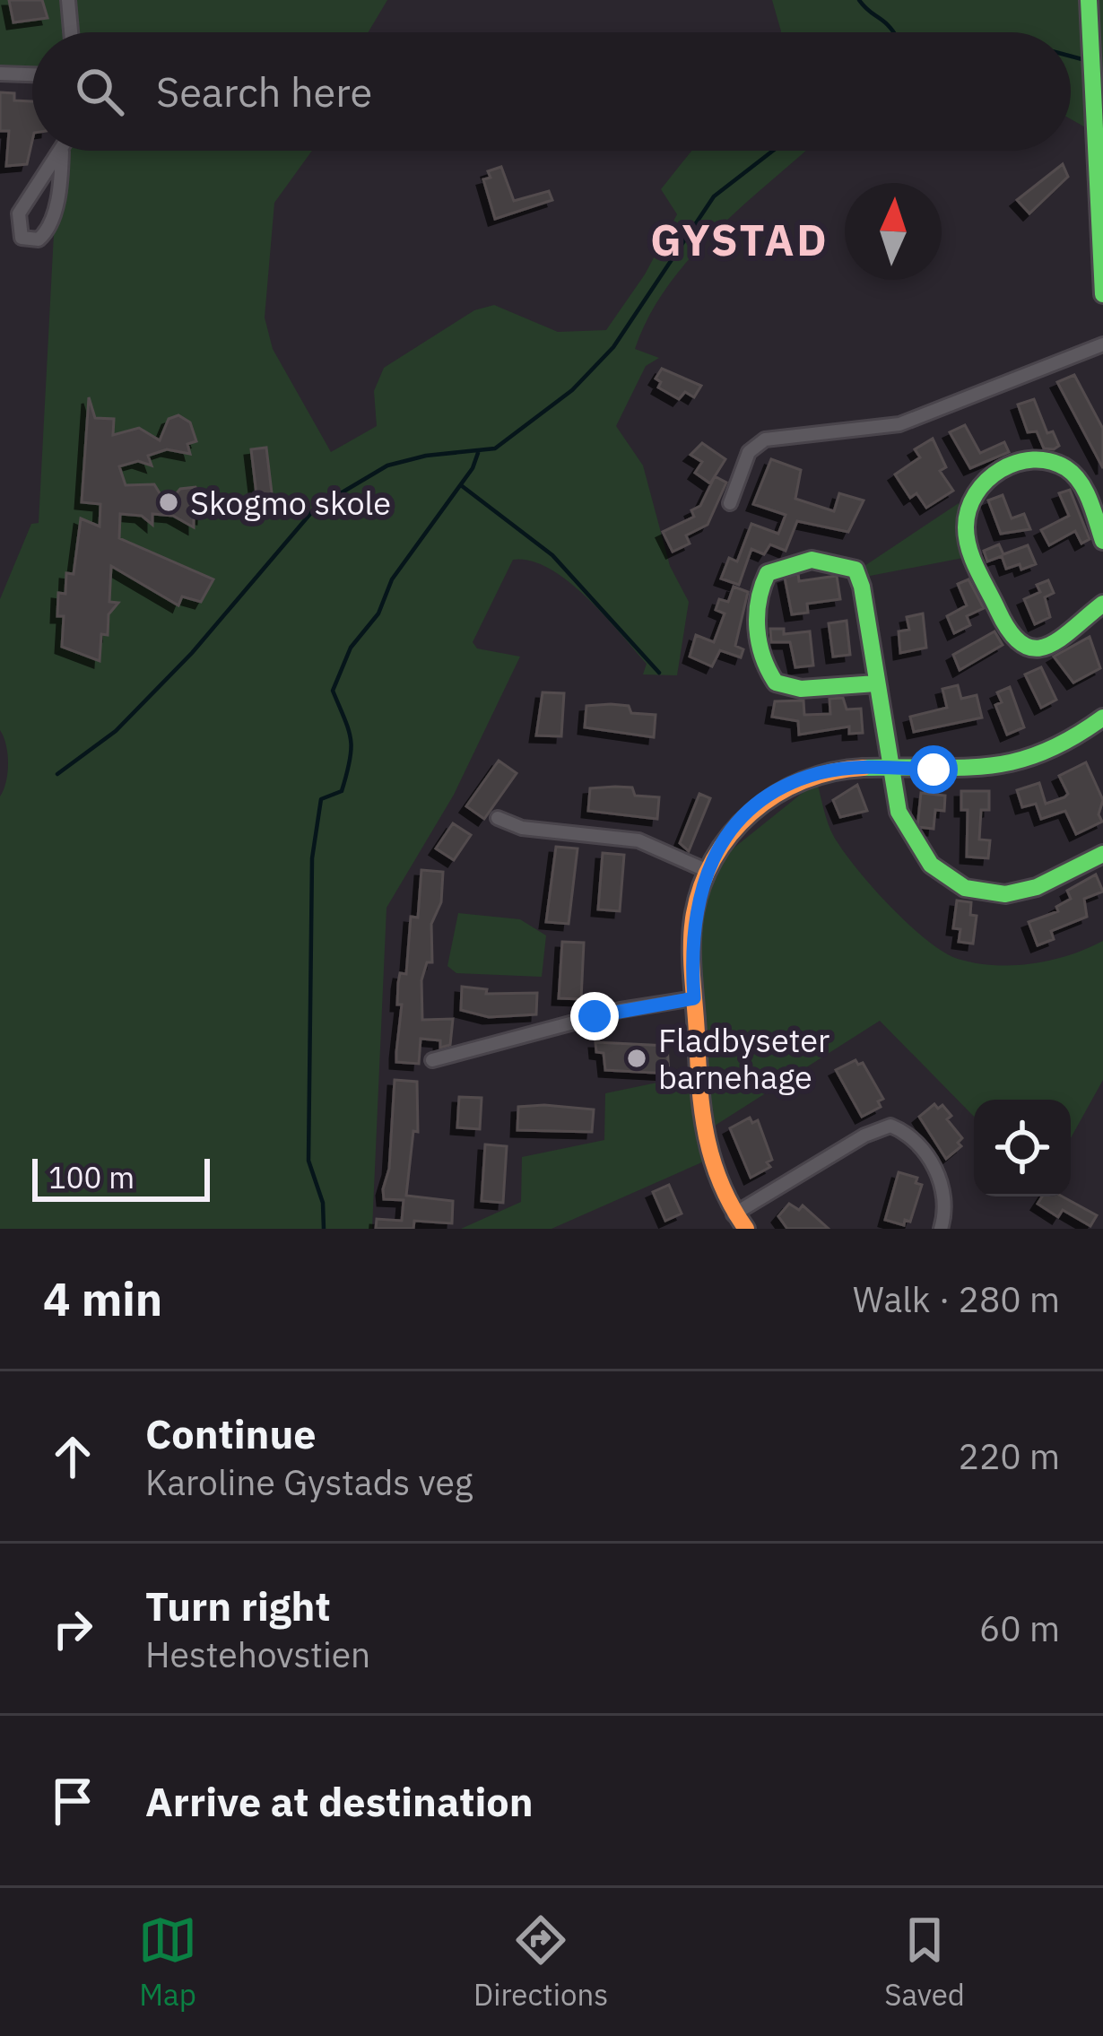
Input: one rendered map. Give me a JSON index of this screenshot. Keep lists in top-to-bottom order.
{
  "districts": ["GYSTAD"],
  "places": ["Skogmo skole", "Fladbyseter barnehage"],
  "scale_bar": "100 m",
  "north": "top",
  "page": {
    "search": "Search here",
    "scale": "100 m",
    "heading": ["4 min", "Walk · 280 m"],
    "list": [
      ["Continue", "Karoline Gystads veg", "220 m"],
      ["Turn right", "Hestehovstien", "60 m"],
      "Arrive at destination"
    ],
    "nav": ["Map", "Directions", "Saved"]
  }
}
